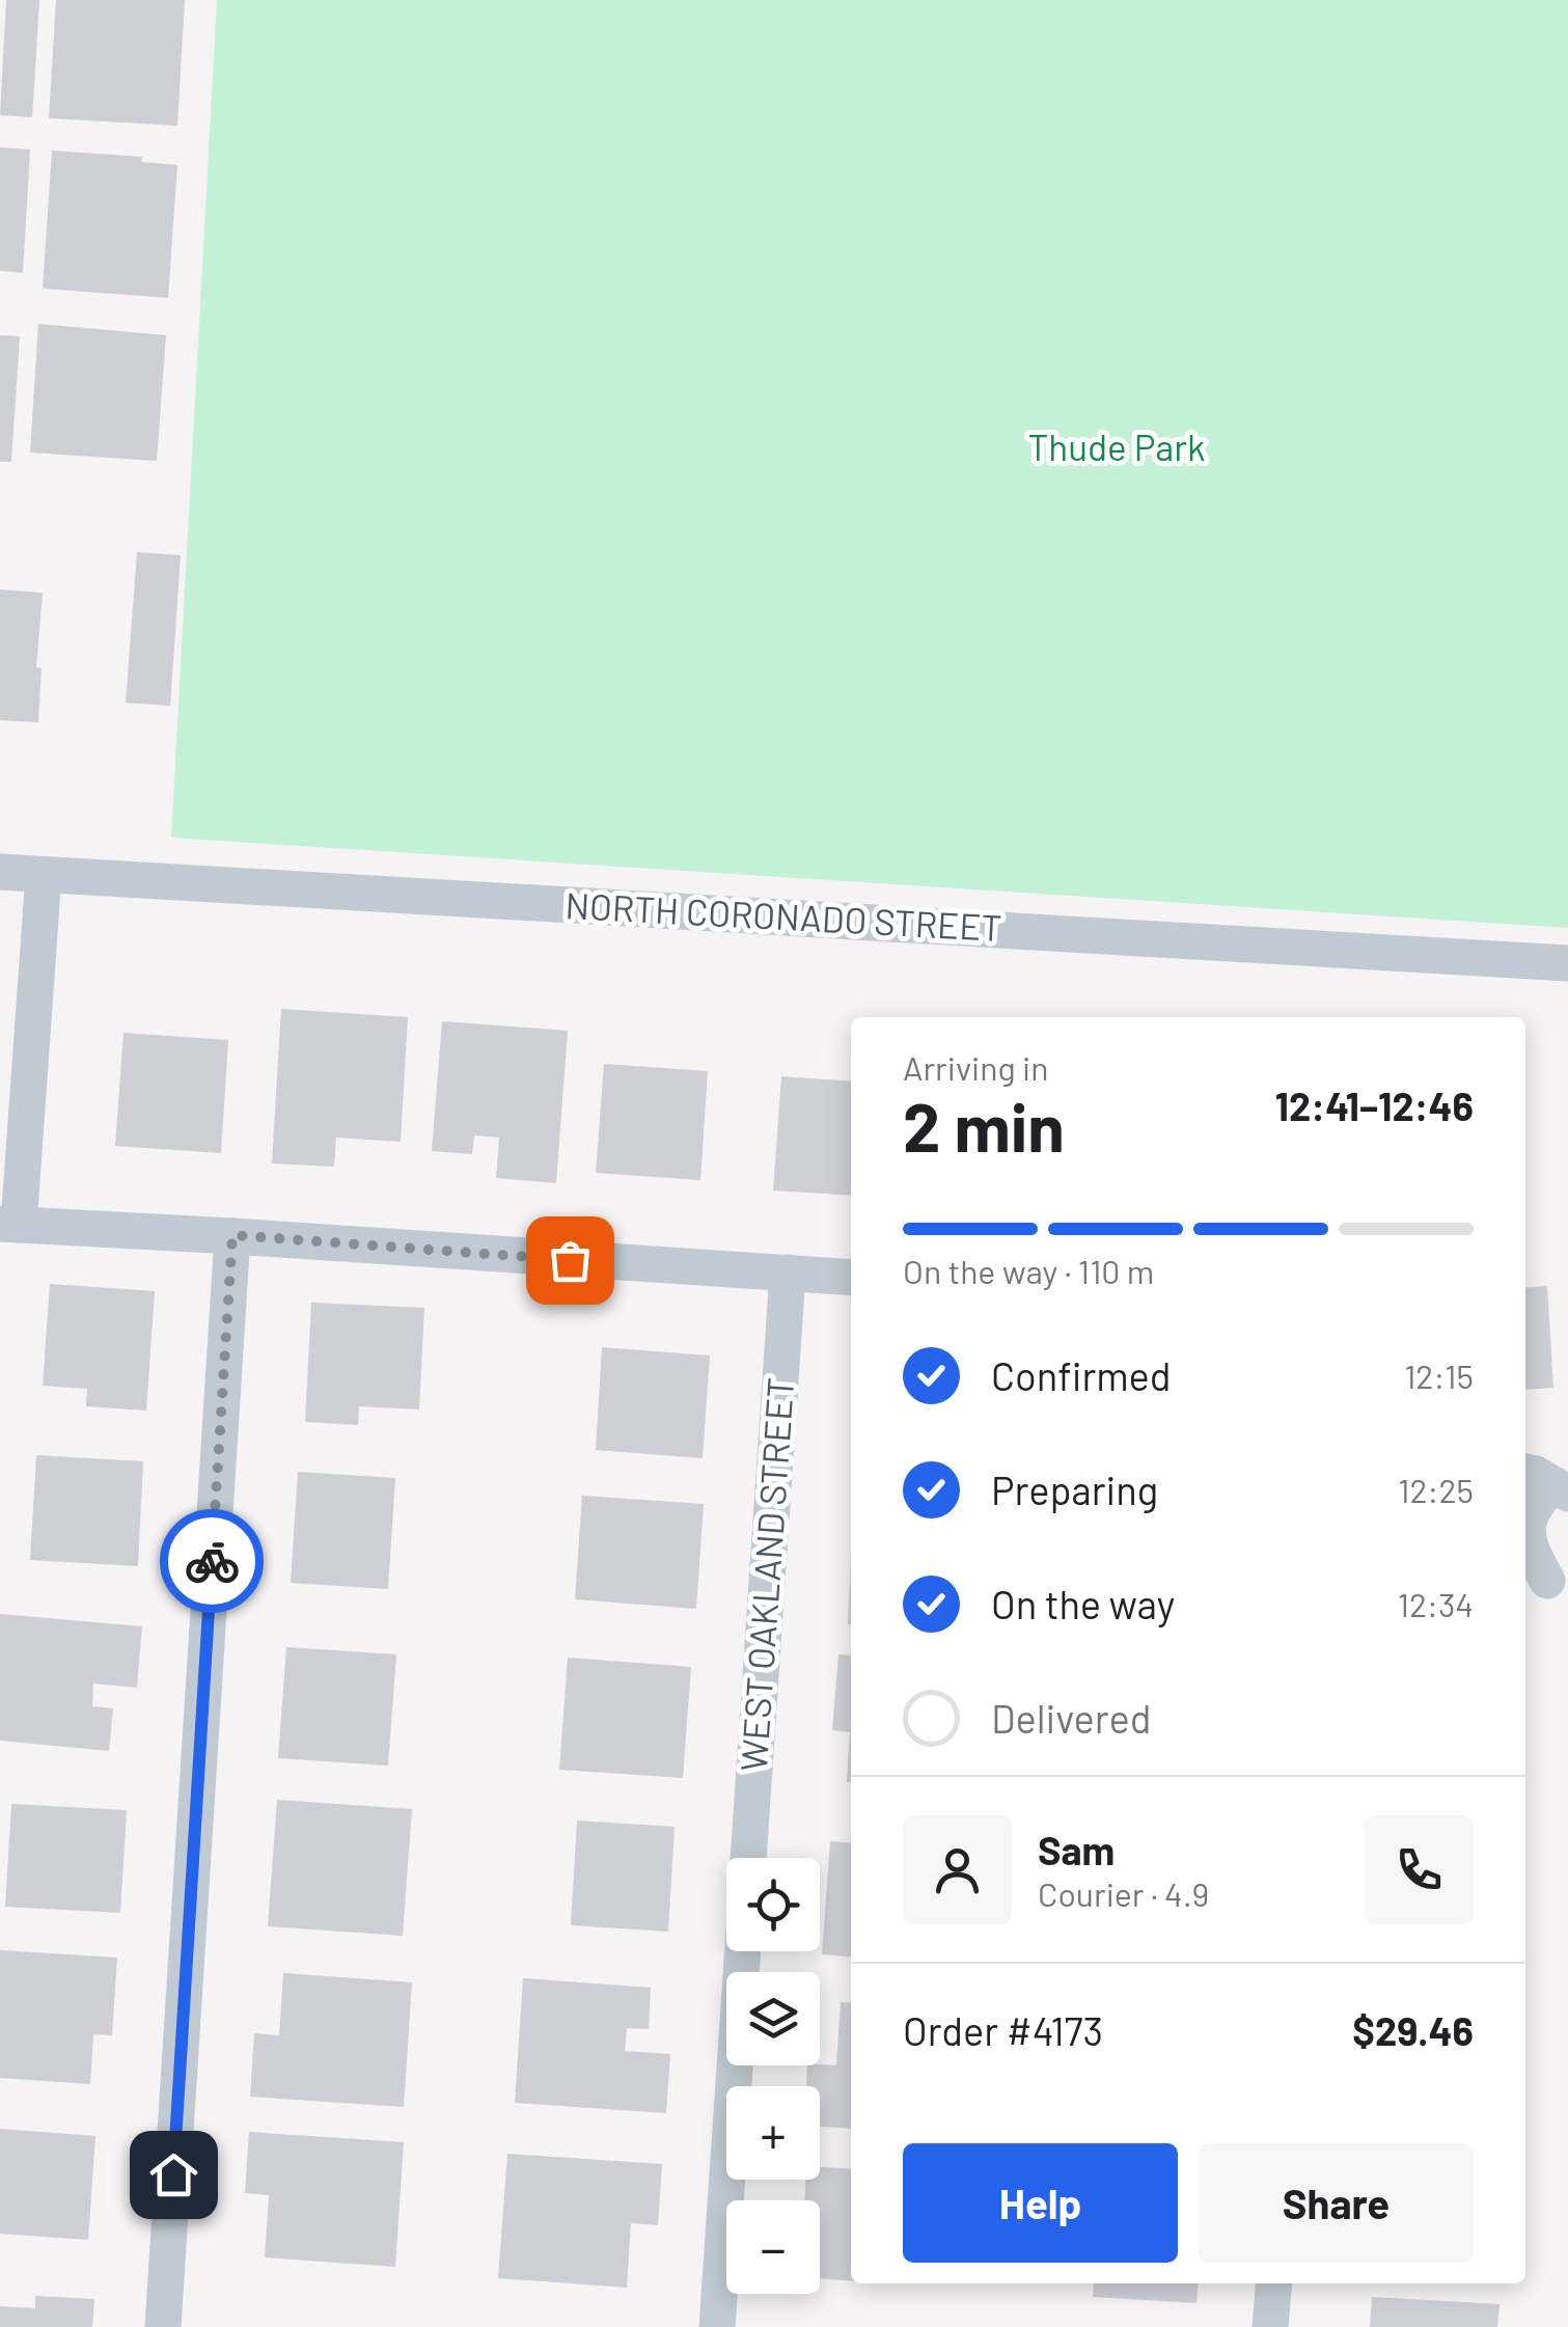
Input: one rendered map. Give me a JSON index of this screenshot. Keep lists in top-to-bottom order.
{
  "streets": {
    "street": ["NORTH CORONADO STREET", "WEST OAKLAND STREET"]
  },
  "parks": ["Thude Park"],
  "page": {
    "heading": ["2 min", "Arriving in", "12:41–12:46"],
    "panel": [
      "Sam",
      "Courier · 4.9",
      "Order #4173",
      "$29.46"
    ],
    "bar": "On the way · 110 m",
    "list": [
      ["Confirmed", "12:15"],
      ["Preparing", "12:25"],
      ["On the way", "12:34"],
      "Delivered"
    ],
    "map_buttons": ["+", "−"],
    "buttons": ["Help", "Share"]
  }
}
